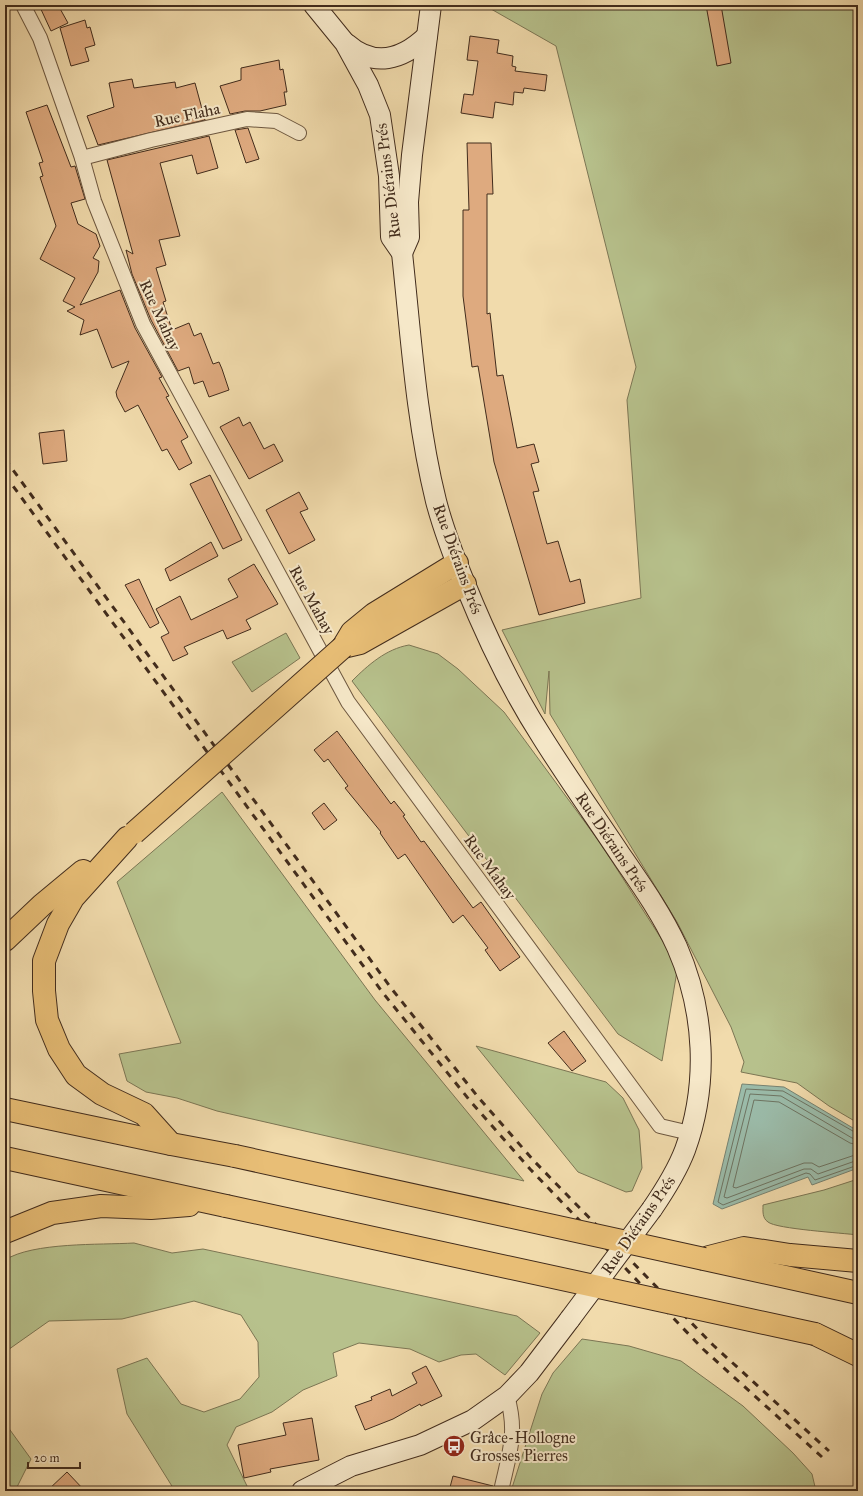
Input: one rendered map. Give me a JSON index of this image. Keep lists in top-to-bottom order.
{
  "streets": {
    "main road": ["Rue Diérains Prés"],
    "street": ["Rue Flaha", "Rue Mahay"]
  },
  "crossings": [
    ["Rue Flaha", "Rue Mahay"],
    ["Rue Diérains Prés", "Rue Mahay"]
  ],
  "places": {
    "bus stop": ["Grâce-Hollogne Grosses Pierres"]
  },
  "scale_bar": "20 m"
}
